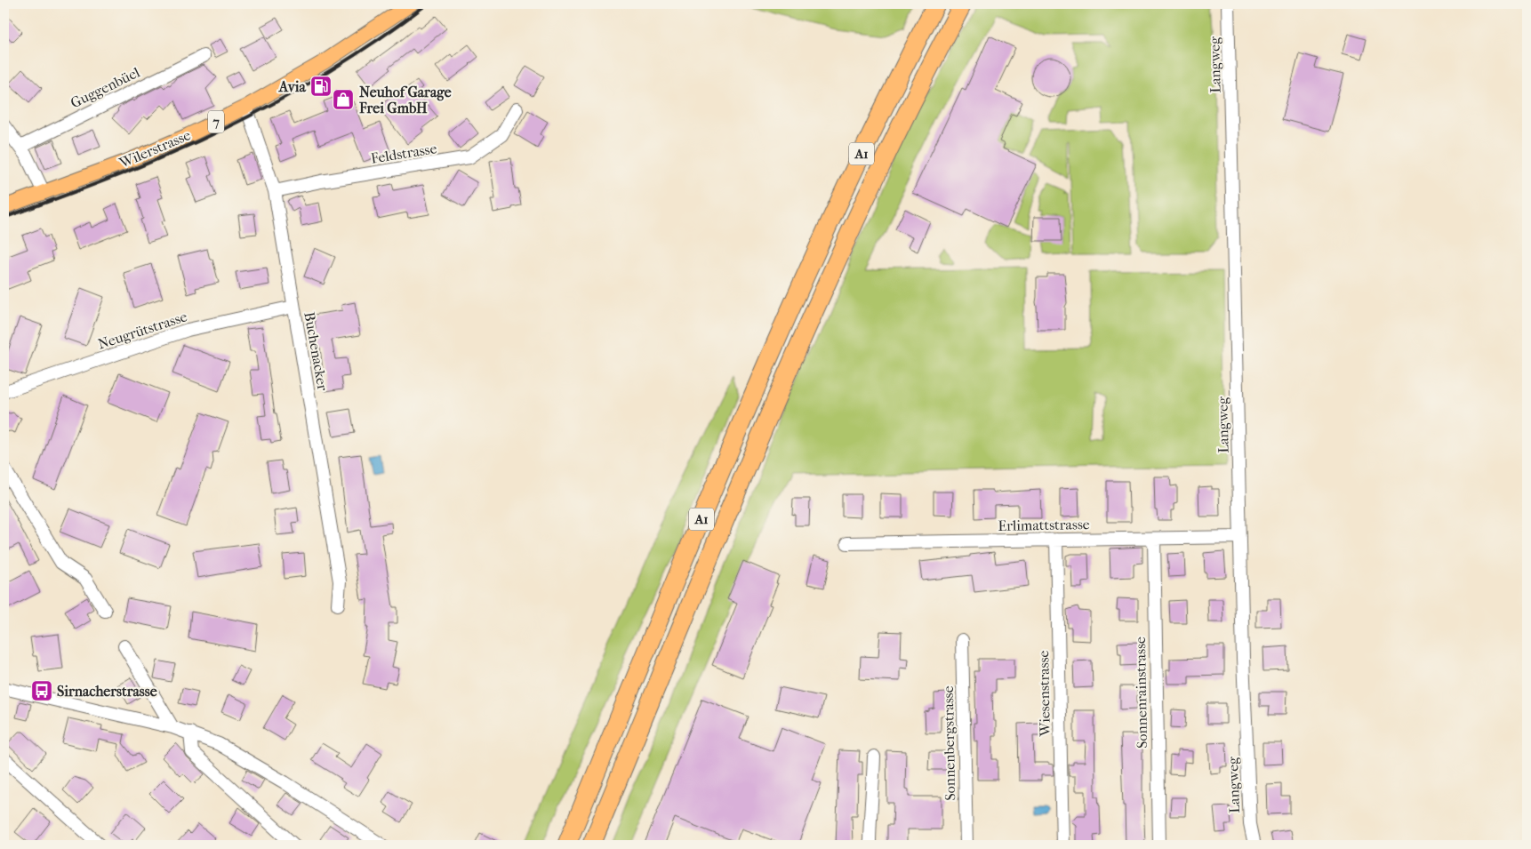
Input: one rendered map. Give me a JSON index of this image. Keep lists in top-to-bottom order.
{
  "streets": {
    "highway": ["A1"],
    "main road": ["7", "Wilerstrasse"],
    "street": [
      "Langweg",
      "Guggenbüel",
      "Feldstrasse",
      "Neugrütstrasse",
      "Buchenacker",
      "Erlimattstrasse",
      "Sonnenrainstrasse",
      "Wiesenstrasse",
      "Sonnenbergstrasse"
    ]
  },
  "crossings": [
    ["Langweg", "Erlimattstrasse"],
    ["Wilerstrasse", "Buchenacker"],
    ["Feldstrasse", "Buchenacker"],
    ["Neugrütstrasse", "Buchenacker"],
    ["Erlimattstrasse", "Sonnenrainstrasse"],
    ["Erlimattstrasse", "Wiesenstrasse"]
  ],
  "places": {
    "fuel station": ["Avia"],
    "shop": ["Neuhof Garage Frei GmbH"],
    "bus stop": ["Sirnacherstrasse"]
  }
}
